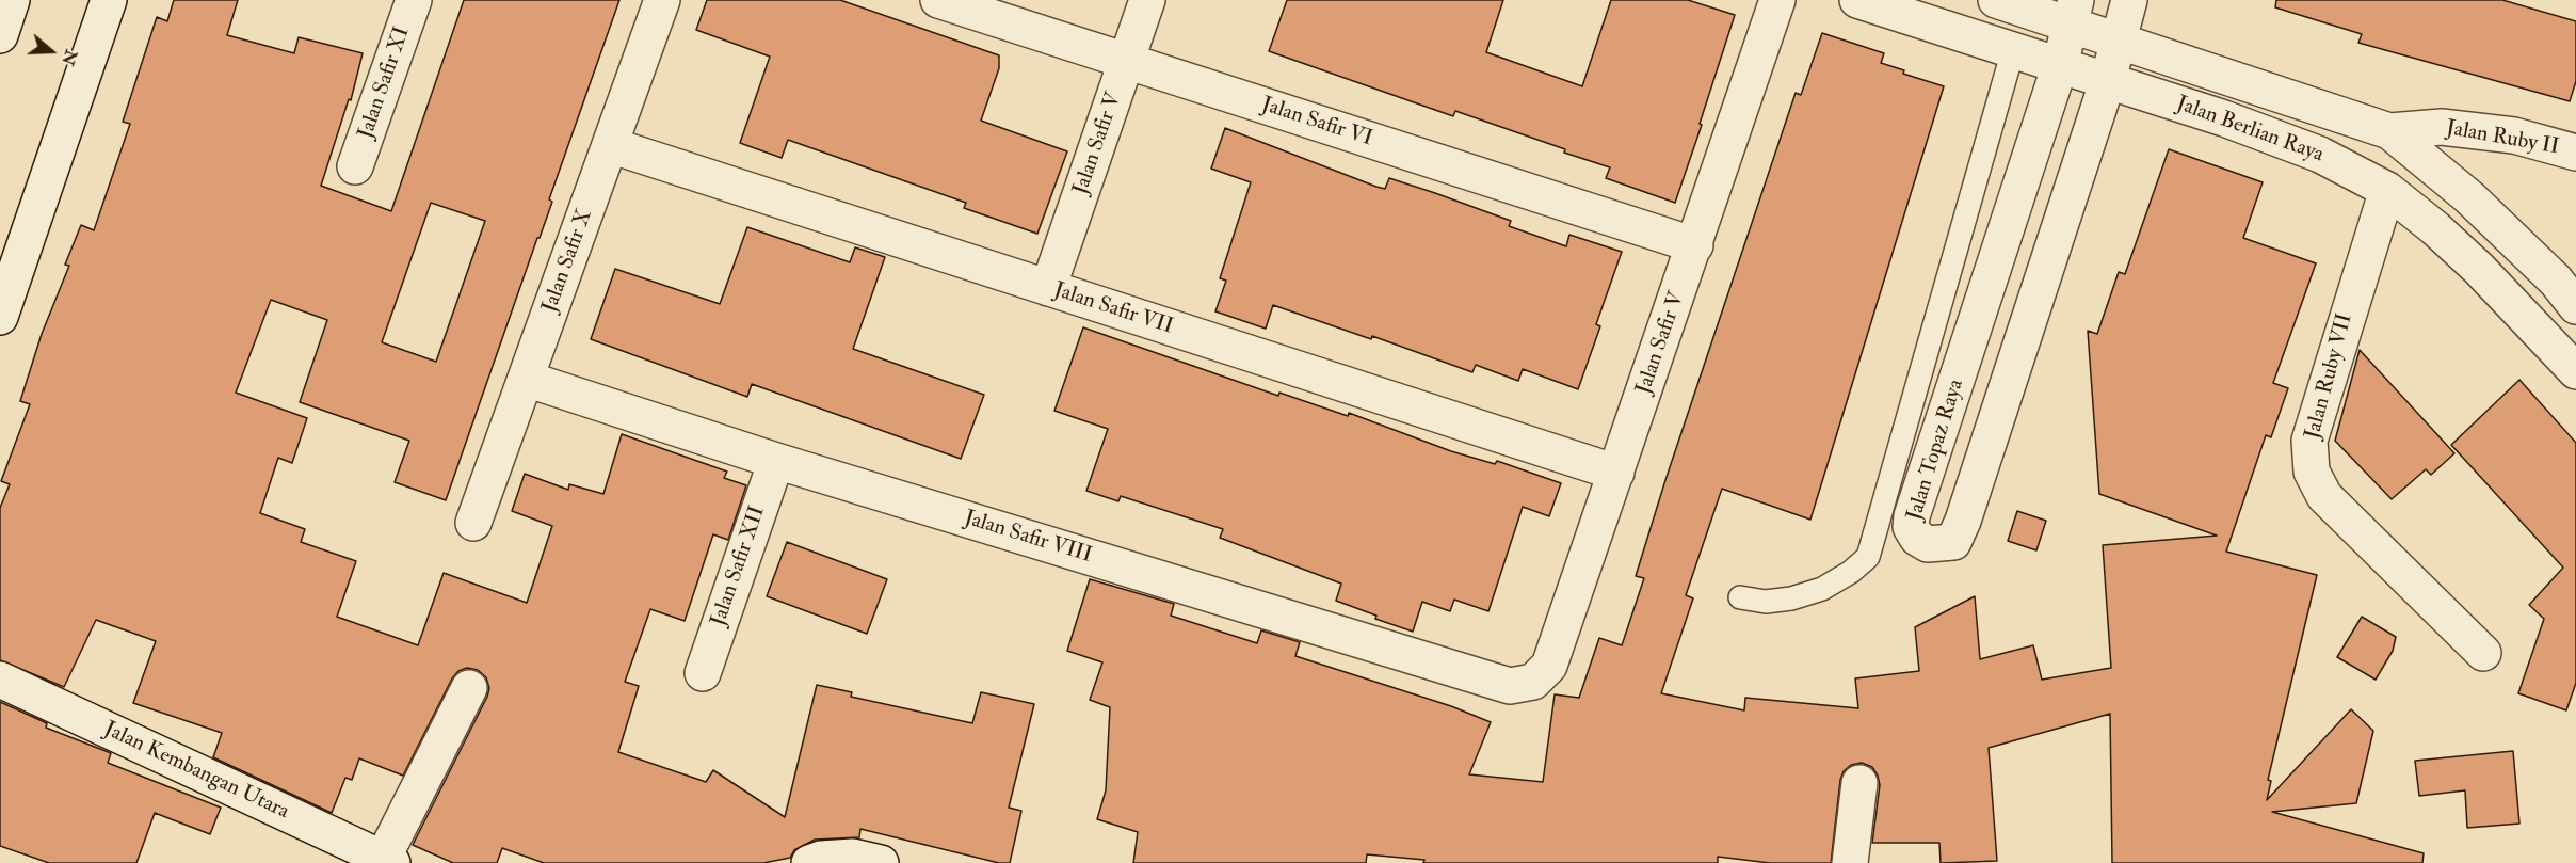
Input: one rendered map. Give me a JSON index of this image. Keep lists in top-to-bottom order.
{
  "streets": {
    "street": [
      "Jalan Safir XI",
      "Jalan Safir VI",
      "Jalan Berlian Raya",
      "Jalan Ruby II",
      "Jalan Safir V",
      "Jalan Safir X",
      "Jalan Safir VII",
      "Jalan Ruby VII",
      "Jalan Topaz Raya",
      "Jalan Safir VIII",
      "Jalan Safir XII",
      "Jalan Kembangan Utara"
    ]
  },
  "crossings": [
    ["Jalan Safir VI", "Jalan Safir V"],
    ["Jalan Berlian Raya", "Jalan Ruby II"],
    ["Jalan Berlian Raya", "Jalan Ruby VII"],
    ["Jalan Berlian Raya", "Jalan Topaz Raya"],
    ["Jalan Safir V", "Jalan Safir VII"],
    ["Jalan Safir V", "Jalan Safir VIII"],
    ["Jalan Safir X", "Jalan Safir VII"],
    ["Jalan Safir X", "Jalan Safir VIII"],
    ["Jalan Safir VIII", "Jalan Safir XII"]
  ],
  "north": "right"
}
